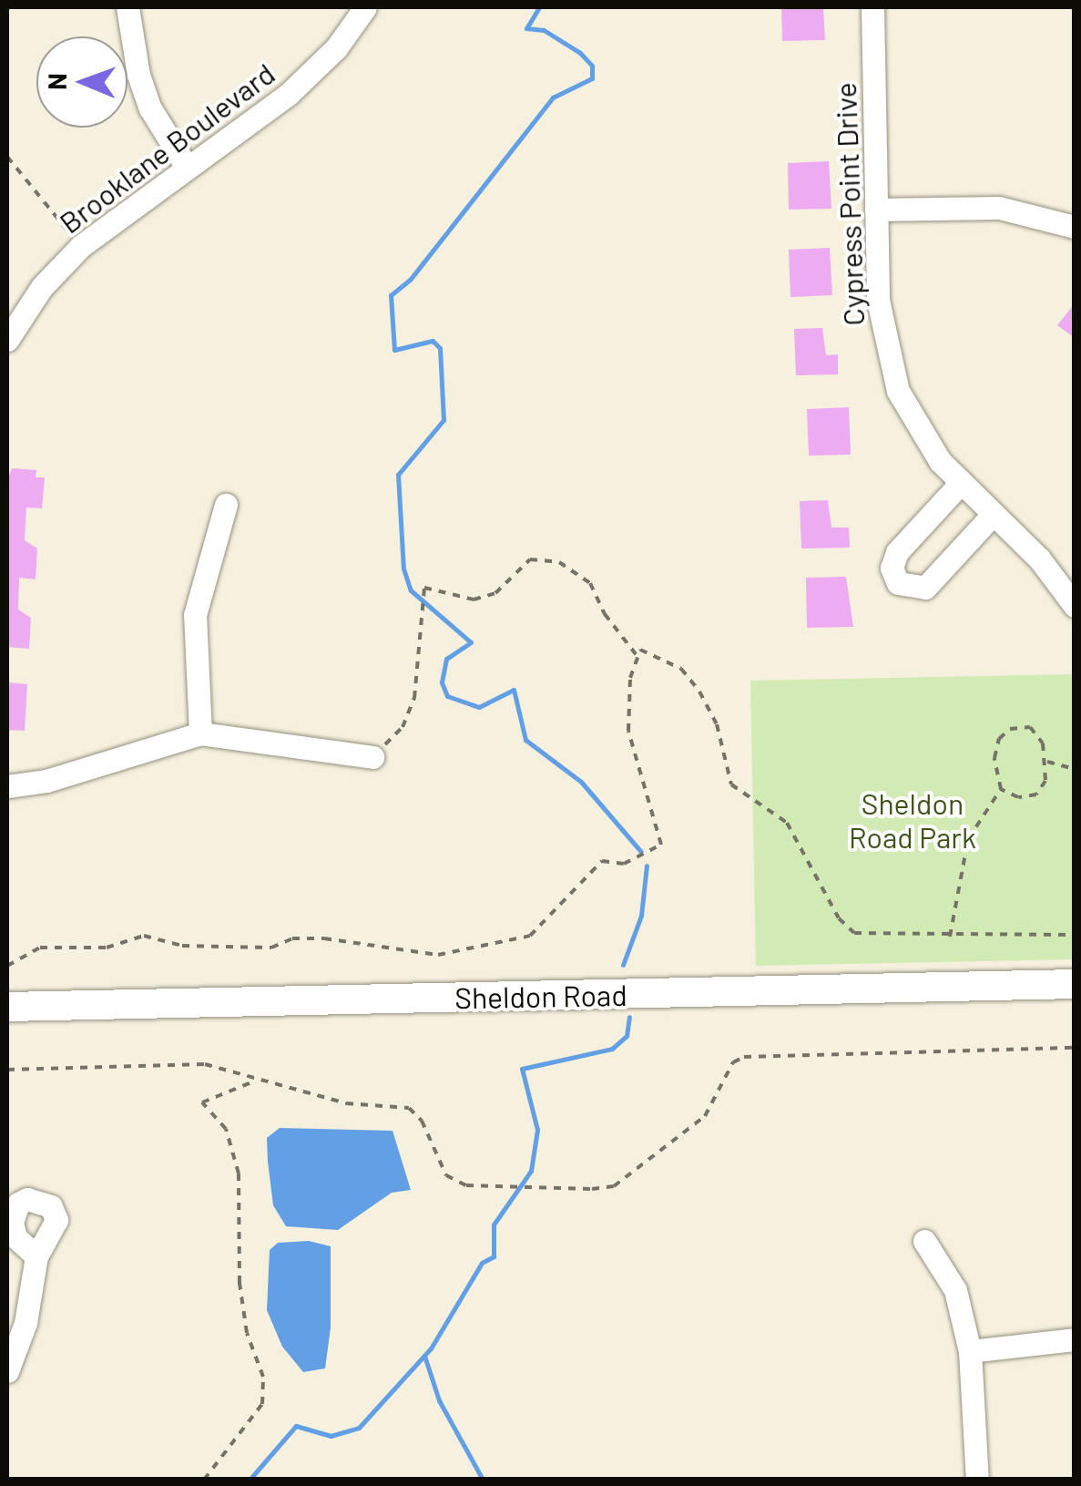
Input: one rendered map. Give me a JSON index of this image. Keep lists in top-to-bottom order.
{
  "streets": {
    "main road": ["Sheldon Road"],
    "street": ["Brooklane Boulevard", "Cypress Point Drive"]
  },
  "parks": ["Sheldon Road Park"],
  "north": "left"
}
